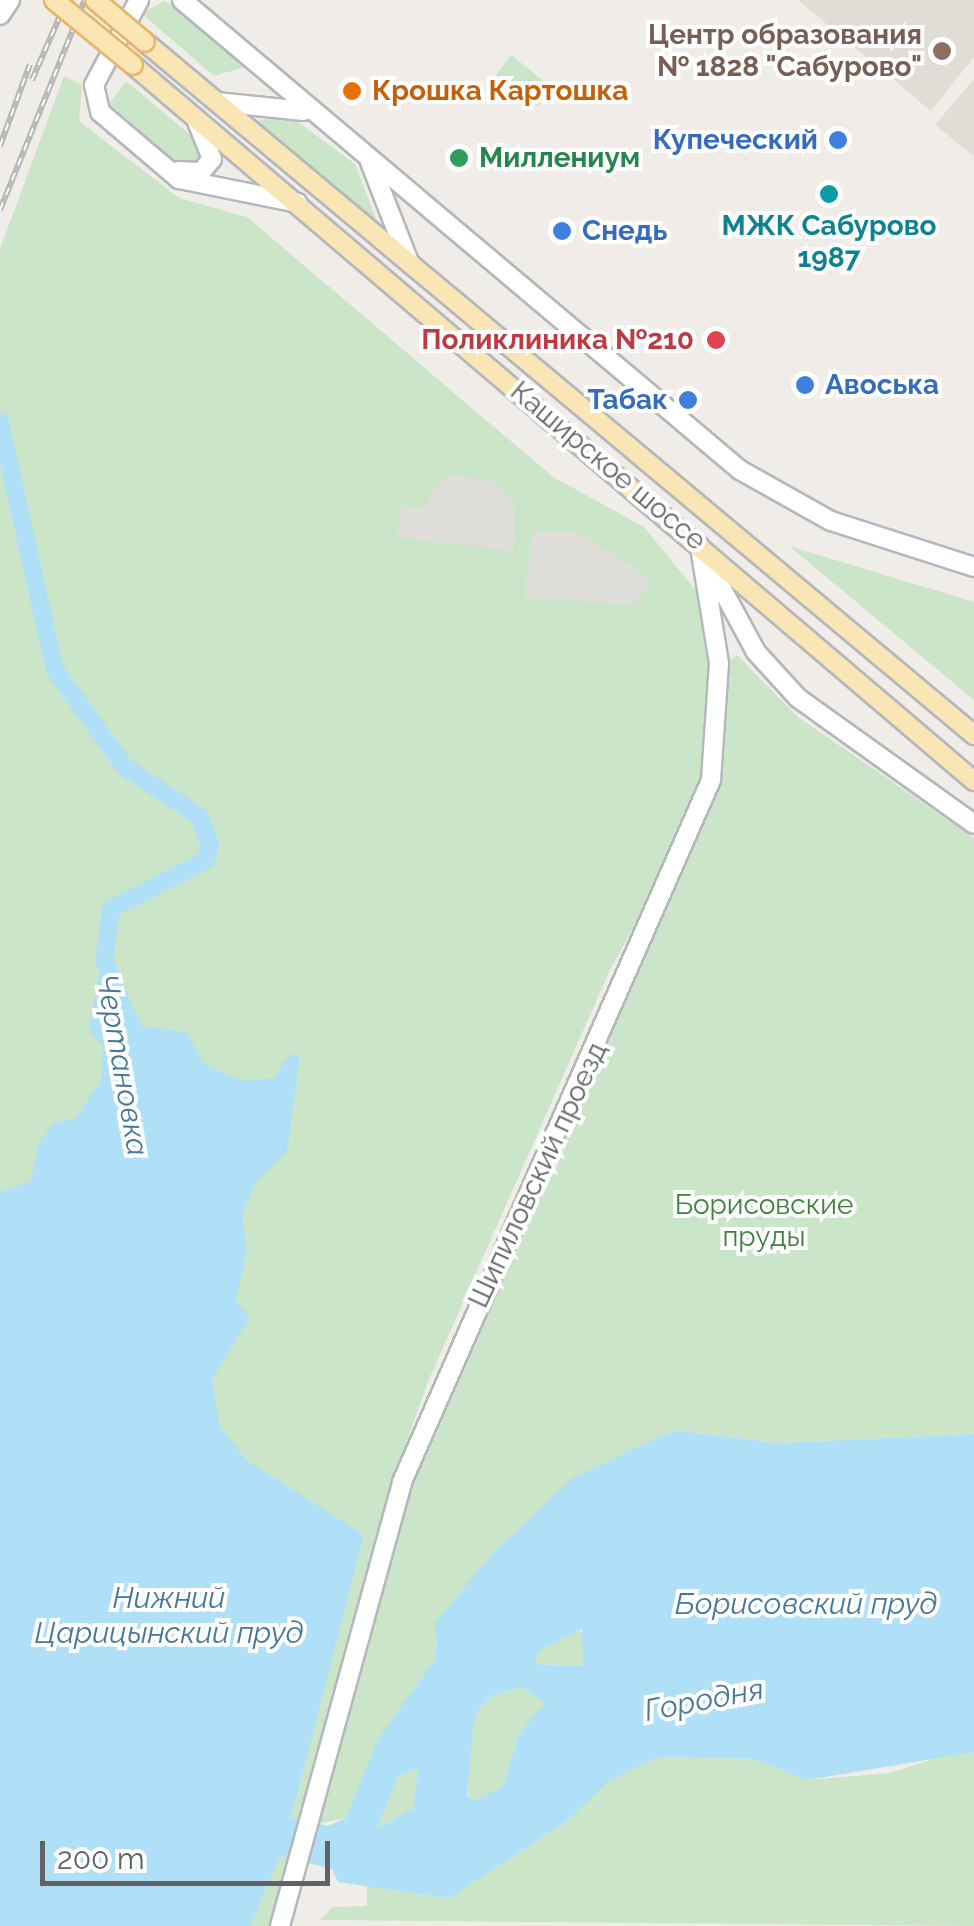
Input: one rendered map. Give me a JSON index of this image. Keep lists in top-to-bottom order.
{
  "streets": {
    "main road": ["Каширское шоссе", "Шипиловский проезд"]
  },
  "crossings": [
    ["Каширское шоссе", "Шипиловский проезд"]
  ],
  "water": [
    "Чертановка",
    "Нижний Царицынский пруд",
    "Борисовский пруд",
    "Городня"
  ],
  "parks": ["Борисовские пруды"],
  "places": [
    "Центр образования № 1828 \"Сабурово\"",
    "Крошка Картошка",
    "Купеческий",
    "Миллениум",
    "МЖК Сабурово 1987",
    "Снедь",
    "Поликлиника №210",
    "Авоська",
    "Табак"
  ],
  "scale_bar": "200 m"
}
